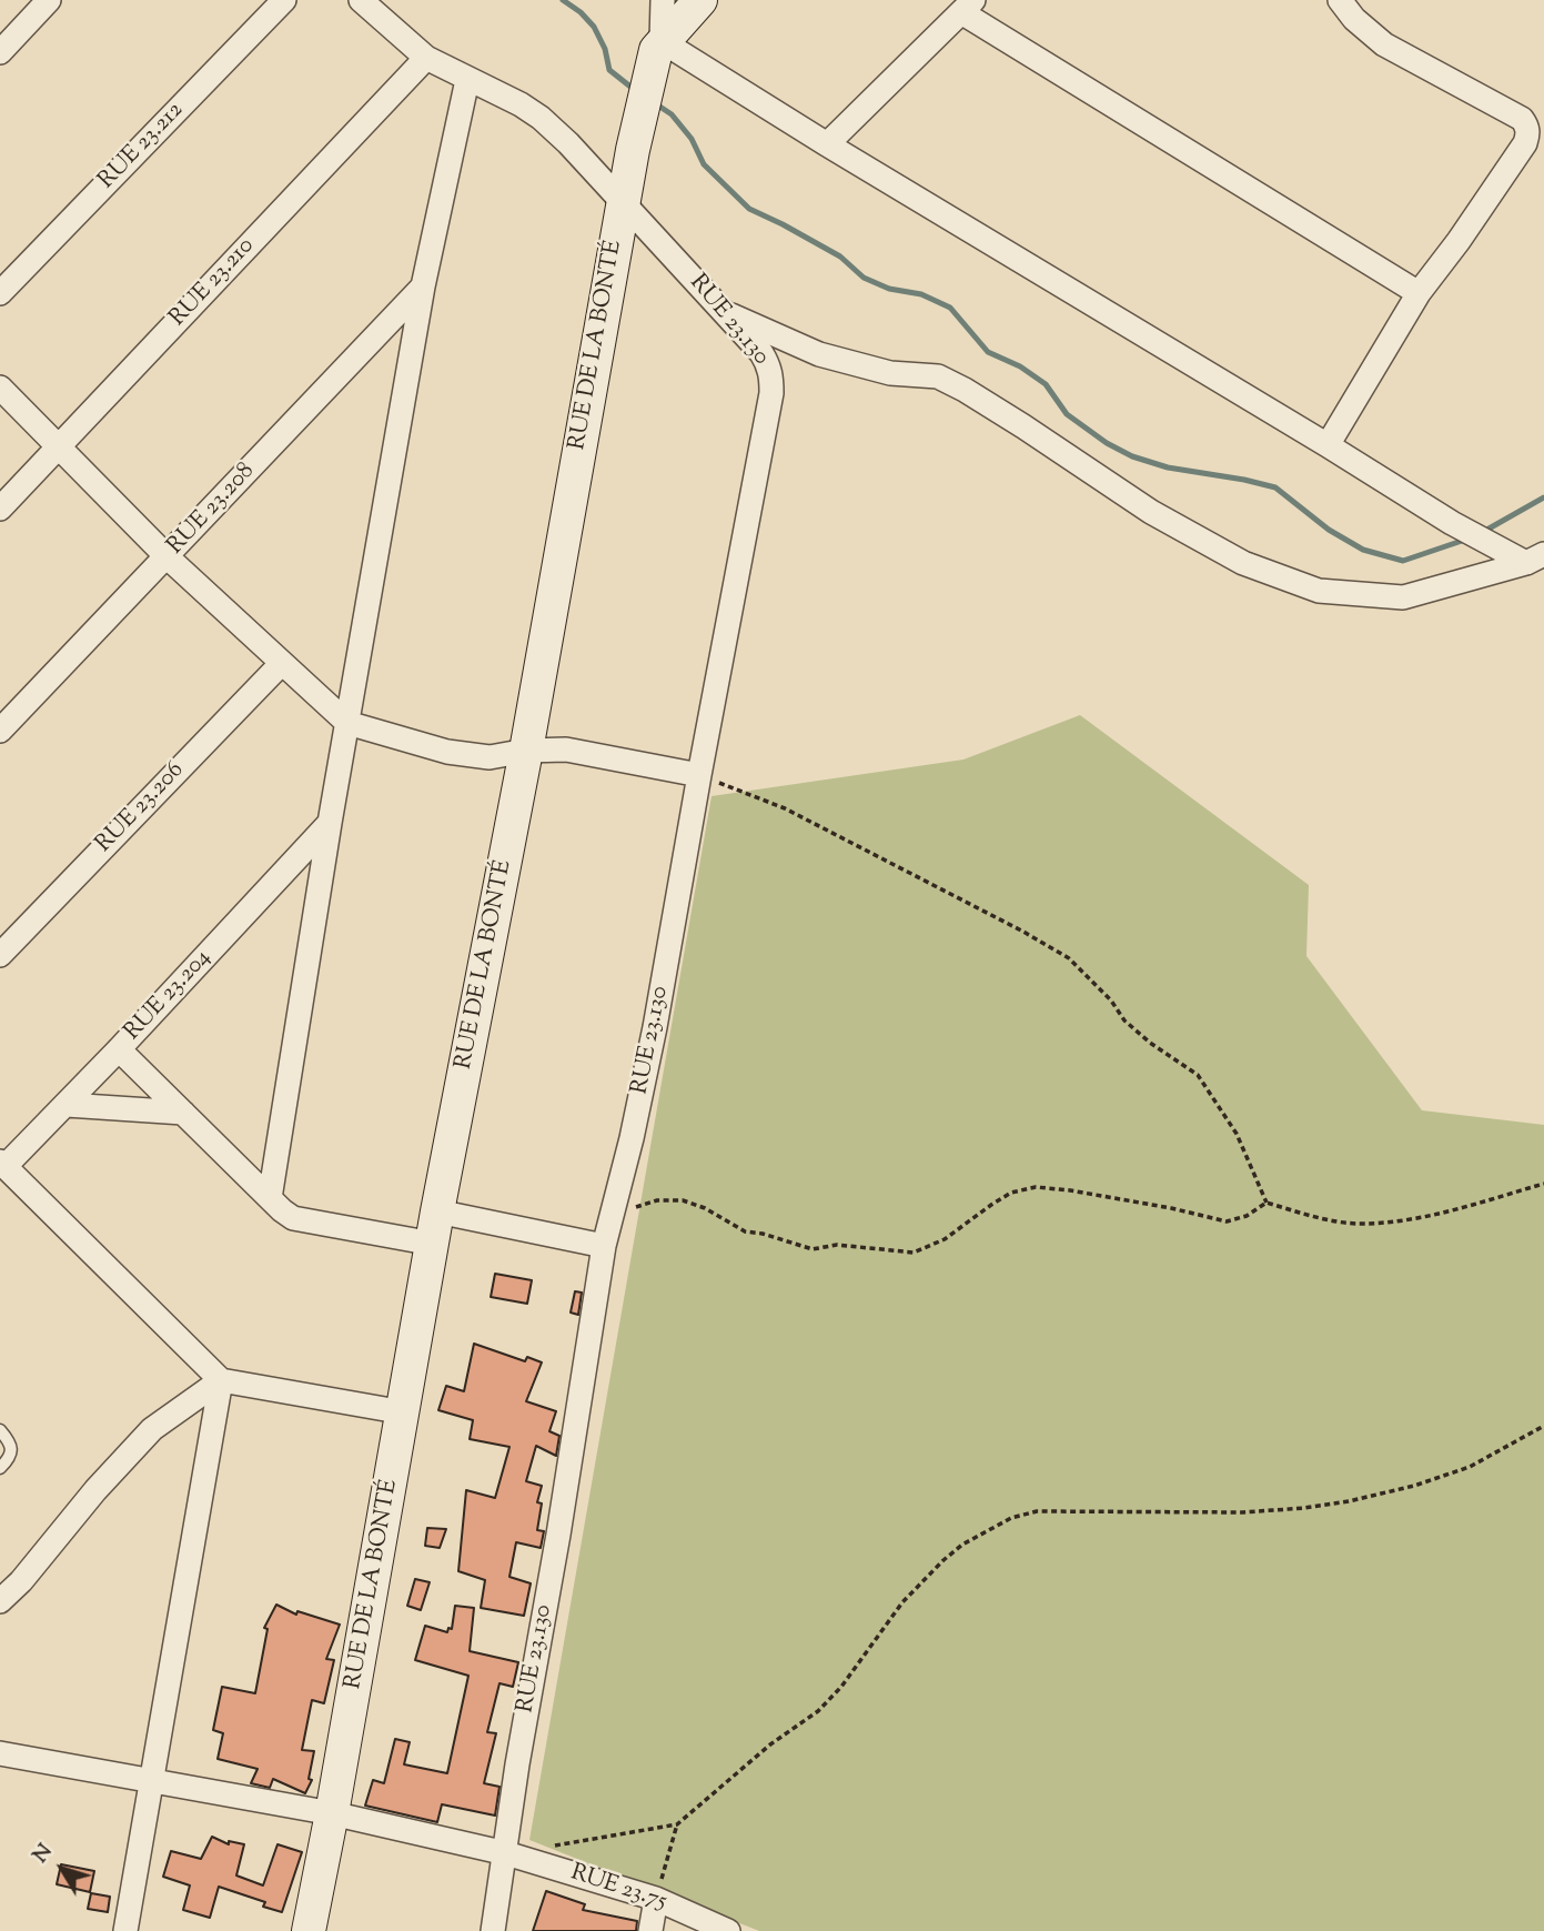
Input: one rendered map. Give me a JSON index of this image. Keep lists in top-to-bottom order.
{
  "streets": {
    "street": [
      "RUE 23.212",
      "RUE 23.210",
      "RUE 23.130",
      "RUE DE LA BONTÉ",
      "RUE 23.208",
      "RUE 23.206",
      "RUE 23.204",
      "RUE 23.75"
    ]
  },
  "crossings": [
    ["RUE 23.210", "RUE 23.130"],
    ["RUE 23.130", "RUE DE LA BONTÉ"],
    ["RUE 23.130", "RUE 23.75"],
    ["RUE DE LA BONTÉ", "RUE 23.75"]
  ],
  "north": "top left"
}
